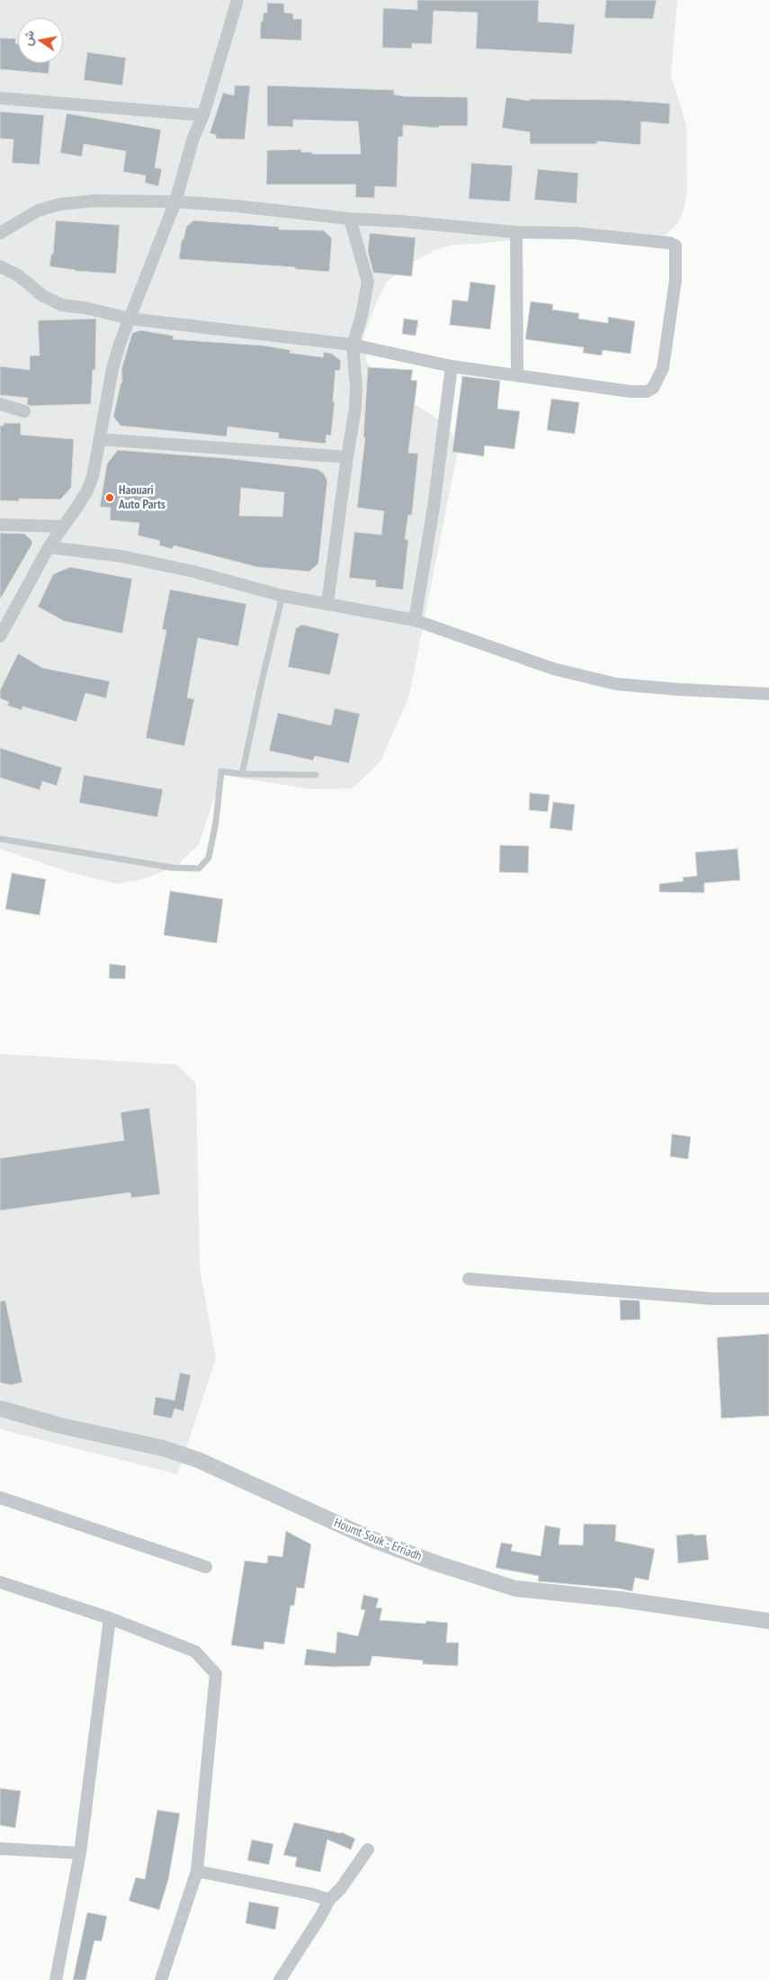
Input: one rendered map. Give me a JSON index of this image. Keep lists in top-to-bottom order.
{
  "streets": {
    "street": ["Houmt Souk - Erriadh"]
  },
  "places": ["Haouari Auto Parts"],
  "north": "left"
}
